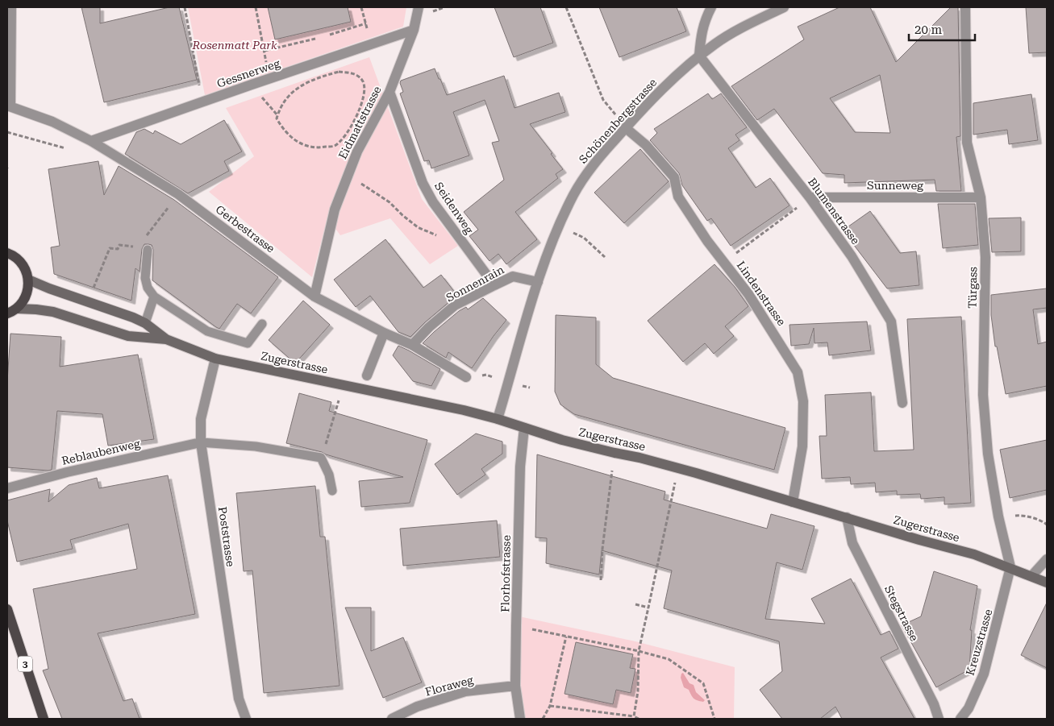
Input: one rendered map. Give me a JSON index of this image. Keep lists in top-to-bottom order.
{
  "streets": {
    "main road": ["Zugerstrasse", "3"],
    "street": [
      "Gessnerweg",
      "Schönenbergstrasse",
      "Eidmattstrasse",
      "Sunneweg",
      "Seidenweg",
      "Blumenstrasse",
      "Gerbestrasse",
      "Sonnenrain",
      "Türgass",
      "Lindenstrasse",
      "Reblaubenweg",
      "Poststrasse",
      "Florhofstrasse",
      "Stegstrasse",
      "Kreuzstrasse",
      "Floraweg"
    ]
  },
  "crossings": [
    ["Gessnerweg", "Eidmattstrasse"],
    ["Gessnerweg", "Gerbestrasse"],
    ["Schönenbergstrasse", "Blumenstrasse"],
    ["Schönenbergstrasse", "Sonnenrain"],
    ["Schönenbergstrasse", "Lindenstrasse"],
    ["Schönenbergstrasse", "Zugerstrasse"],
    ["Eidmattstrasse", "Seidenweg"],
    ["Eidmattstrasse", "Gerbestrasse"],
    ["Sunneweg", "Blumenstrasse"],
    ["Sunneweg", "Türgass"],
    ["Seidenweg", "Sonnenrain"],
    ["Gerbestrasse", "Sonnenrain"],
    ["Türgass", "Zugerstrasse"],
    ["Türgass", "Kreuzstrasse"],
    ["Lindenstrasse", "Zugerstrasse"],
    ["Zugerstrasse", "Poststrasse"],
    ["Zugerstrasse", "Florhofstrasse"],
    ["Zugerstrasse", "Stegstrasse"],
    ["Zugerstrasse", "Kreuzstrasse"],
    ["Reblaubenweg", "Poststrasse"],
    ["Florhofstrasse", "Floraweg"]
  ],
  "parks": ["Rosenmatt Park"],
  "scale_bar": "20 m"
}
